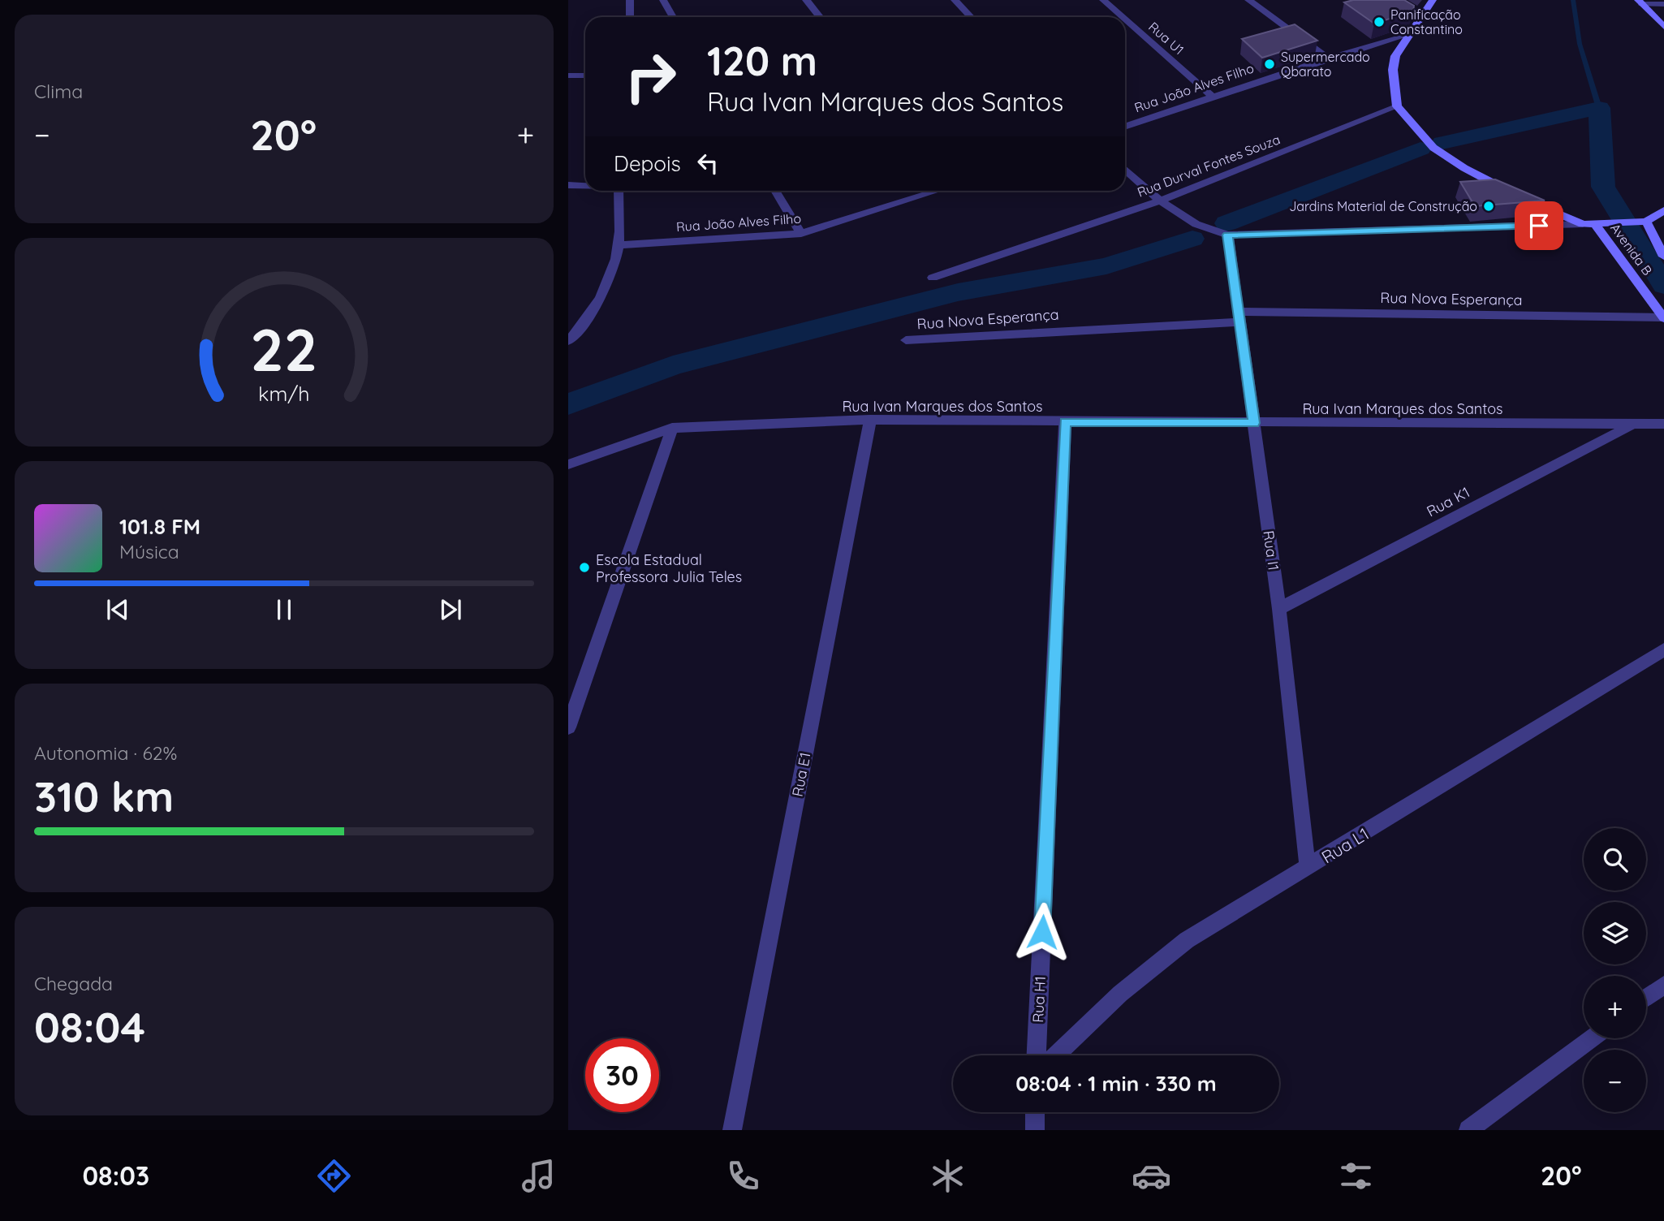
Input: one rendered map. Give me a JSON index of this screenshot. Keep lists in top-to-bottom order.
{
  "streets": {
    "street": [
      "Rua U1",
      "Rua João Alves Filho",
      "Rua Durval Fontes Souza",
      "Avenida B",
      "Rua Nova Esperança",
      "Rua Ivan Marques dos Santos",
      "Rua K1",
      "Rua I1",
      "Rua E1",
      "Rua L1",
      "Rua H1"
    ]
  },
  "crossings": [
    ["Rua U1", "Rua João Alves Filho"],
    ["Rua Durval Fontes Souza", "Avenida B"],
    ["Avenida B", "Rua Nova Esperança"],
    ["Rua Nova Esperança", "Rua I1"],
    ["Rua Ivan Marques dos Santos", "Rua K1"],
    ["Rua Ivan Marques dos Santos", "Rua I1"],
    ["Rua Ivan Marques dos Santos", "Rua E1"],
    ["Rua Ivan Marques dos Santos", "Rua H1"],
    ["Rua K1", "Rua I1"],
    ["Rua I1", "Rua L1"]
  ],
  "places": [
    "Panificação Constantino",
    "Supermercado Qbarato",
    "Jardins Material de Construção",
    "Escola Estadual Professora Julia Teles"
  ],
  "page": {
    "tile": [
      "Clima",
      ["Autonomia · 62%", "310 km"],
      ["Chegada", "08:04"]
    ],
    "turn": ["120 m", "Rua Ivan Marques dos Santos"],
    "heat": ["−", "20°", "+"],
    "then": "Depois",
    "song": ["101.8 FM", "Música"],
    "map_buttons": ["+", "−"],
    "limit": "30",
    "trip": "08:04 · 1 min · 330 m",
    "tabs": ["08:03", "20°"],
    "gauge": ["22", "km/h"]
  }
}
